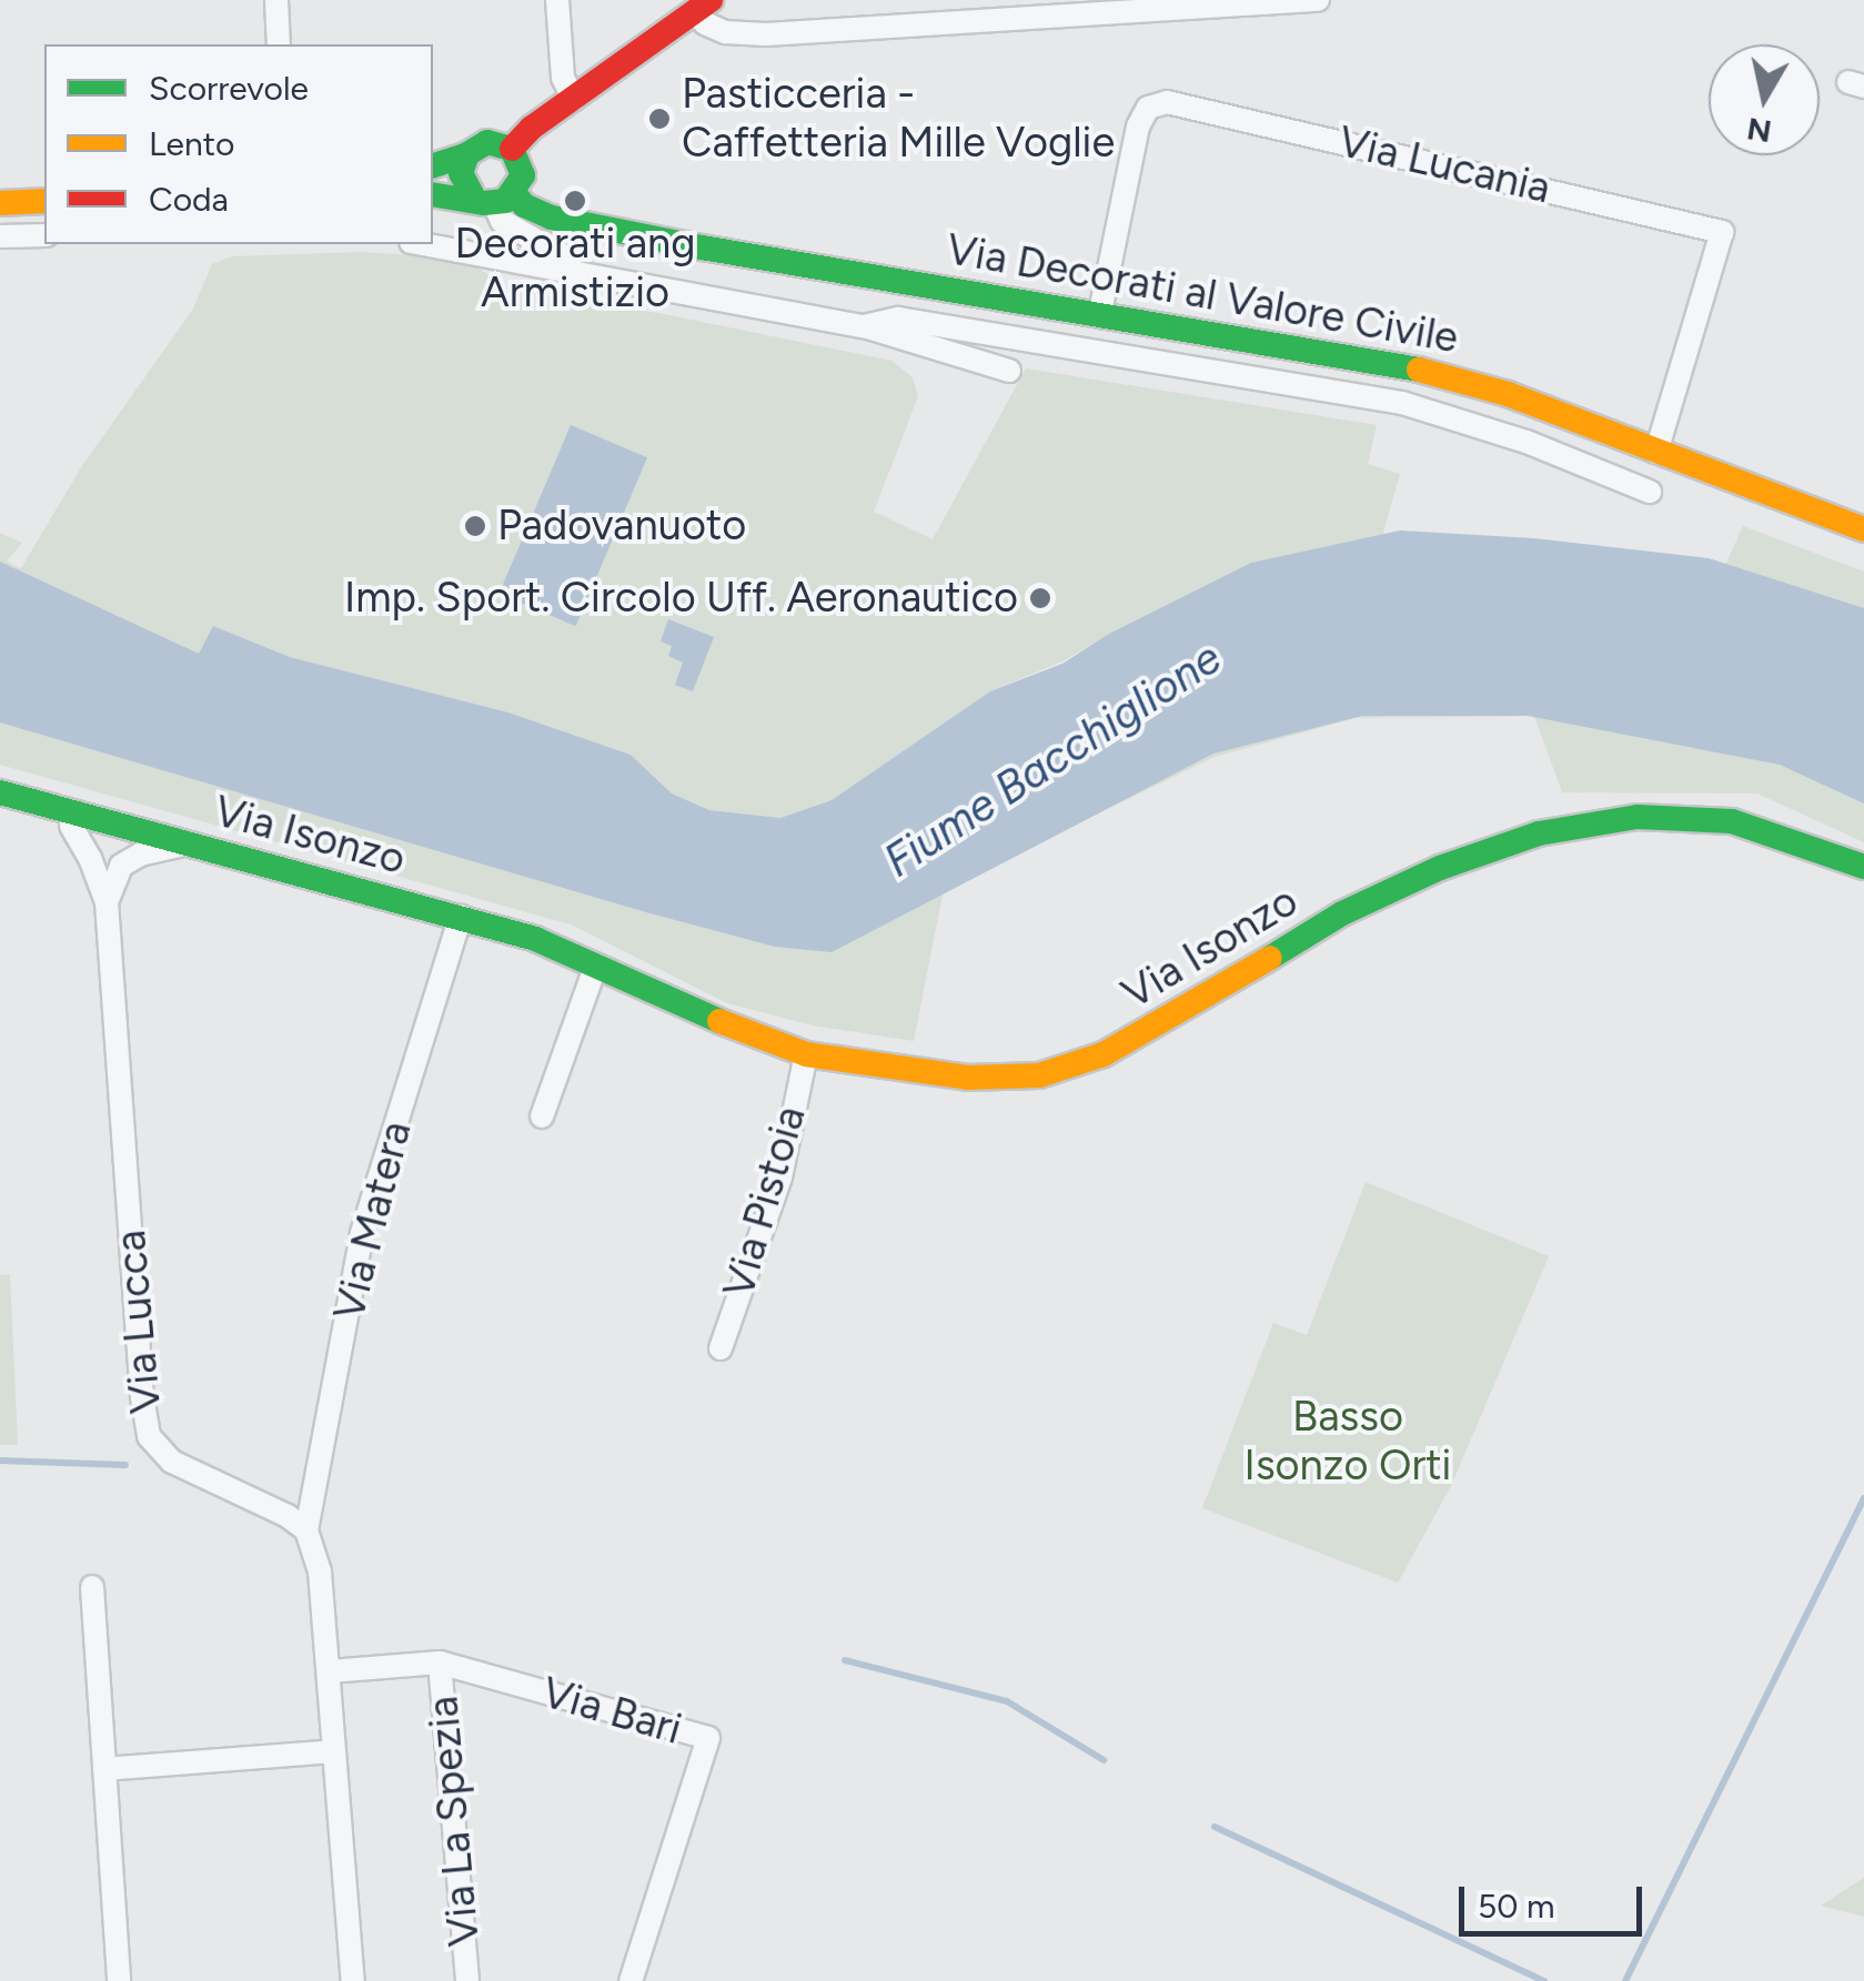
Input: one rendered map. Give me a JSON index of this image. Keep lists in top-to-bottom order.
{
  "streets": {
    "street": [
      "Via Lucania",
      "Via Decorati al Valore Civile",
      "Via Isonzo",
      "Via Pistoia",
      "Via Matera",
      "Via Lucca",
      "Via Bari",
      "Via La Spezia"
    ]
  },
  "crossings": [
    ["Via Lucania", "Via Decorati al Valore Civile"],
    ["Via Isonzo", "Via Pistoia"],
    ["Via Isonzo", "Via Matera"],
    ["Via Isonzo", "Via Lucca"],
    ["Via Matera", "Via Lucca"],
    ["Via Bari", "Via La Spezia"]
  ],
  "water": ["Fiume Bacchiglione"],
  "parks": ["Basso Isonzo Orti"],
  "places": [
    "Pasticceria - Caffetteria Mille Voglie",
    "Decorati ang Armistizio",
    "Padovanuoto",
    "Imp. Sport. Circolo Uff. Aeronautico"
  ],
  "legend": ["Scorrevole", "Lento", "Coda"],
  "scale_bar": "50 m",
  "north": "bottom"
}
